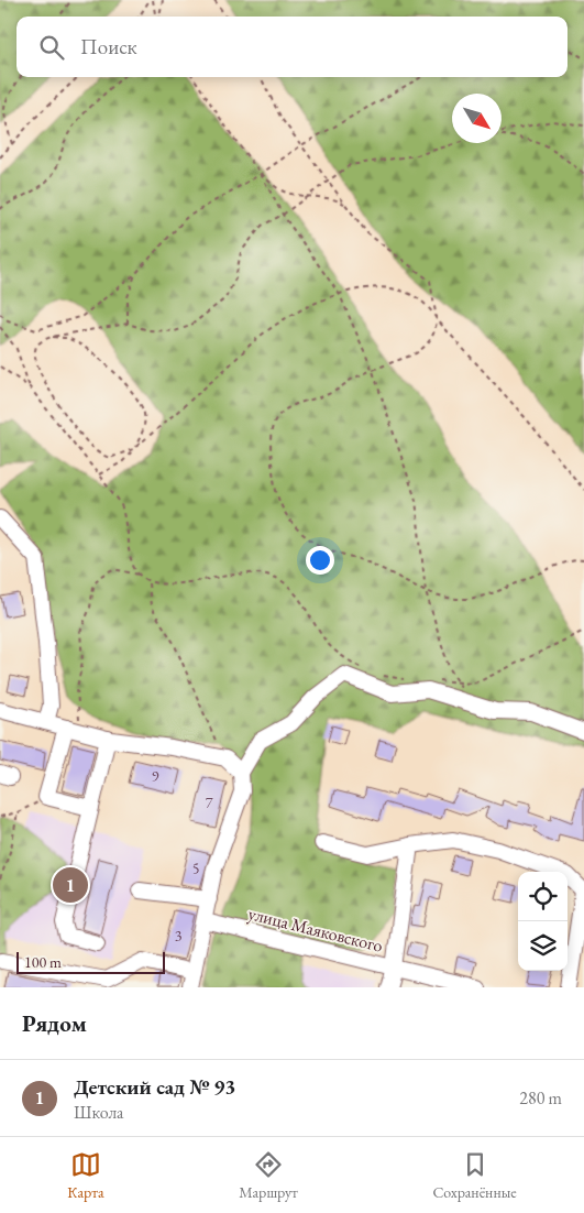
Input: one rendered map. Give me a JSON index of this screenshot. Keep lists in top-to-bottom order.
{
  "streets": {
    "street": ["улица Маяковского"]
  },
  "house_numbers": [
    "9",
    "7",
    "5",
    "3"
  ],
  "scale_bar": "100 m",
  "north": "bottom right",
  "page": {
    "search": "Поиск",
    "pins": "1",
    "scale": "100 m",
    "heading": "Рядом",
    "list": [
      {
        "mark": "1",
        "name": "Детский сад № 93",
        "note": "Школа",
        "value": "280 m"
      }
    ],
    "nav": ["Карта", "Маршрут", "Сохранённые"]
  }
}
